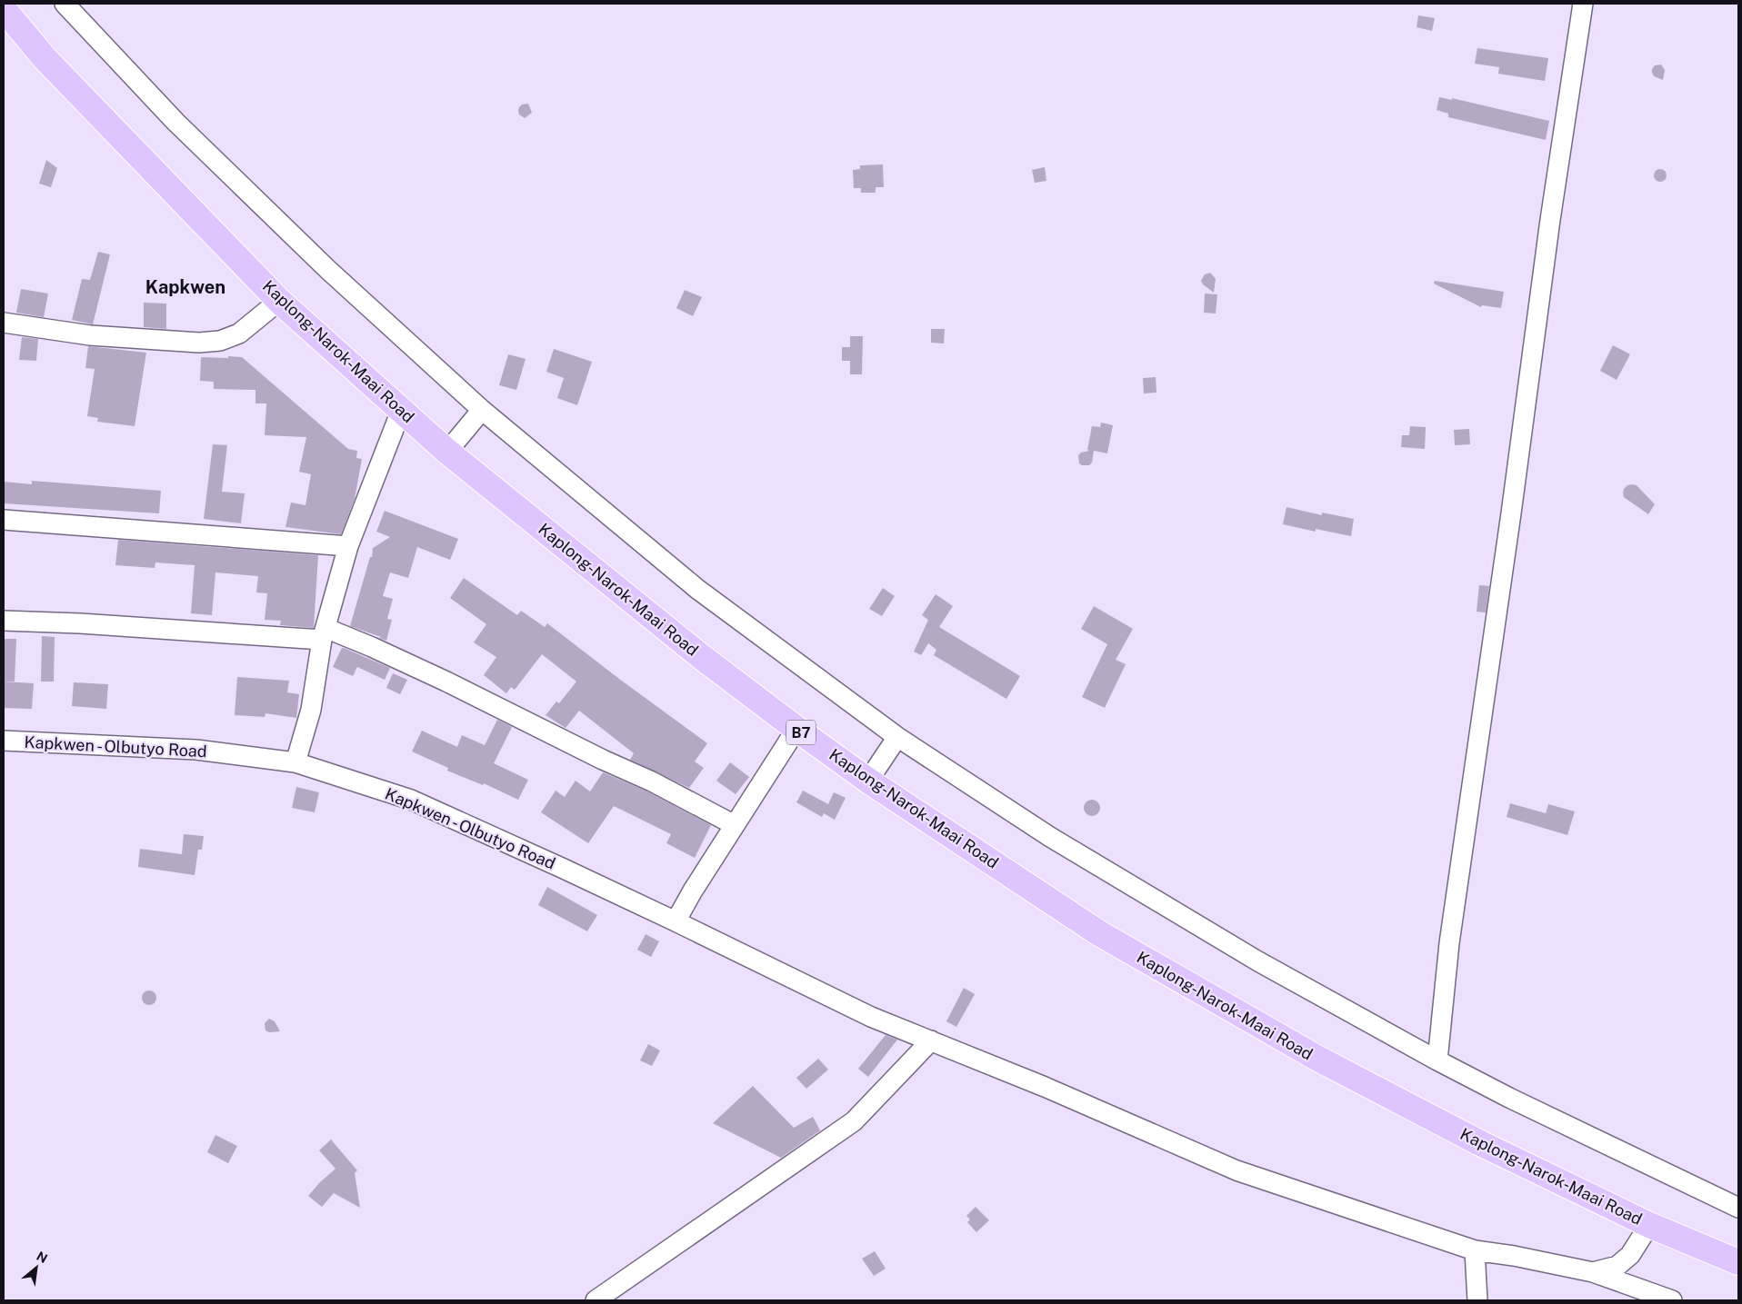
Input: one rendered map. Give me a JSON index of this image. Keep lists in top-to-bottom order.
{
  "streets": {
    "highway": ["Kaplong-Narok-Maai Road", "B7"],
    "street": ["Kapkwen - Olbutyo Road"]
  },
  "districts": ["Kapkwen"],
  "north": "top right"
}
